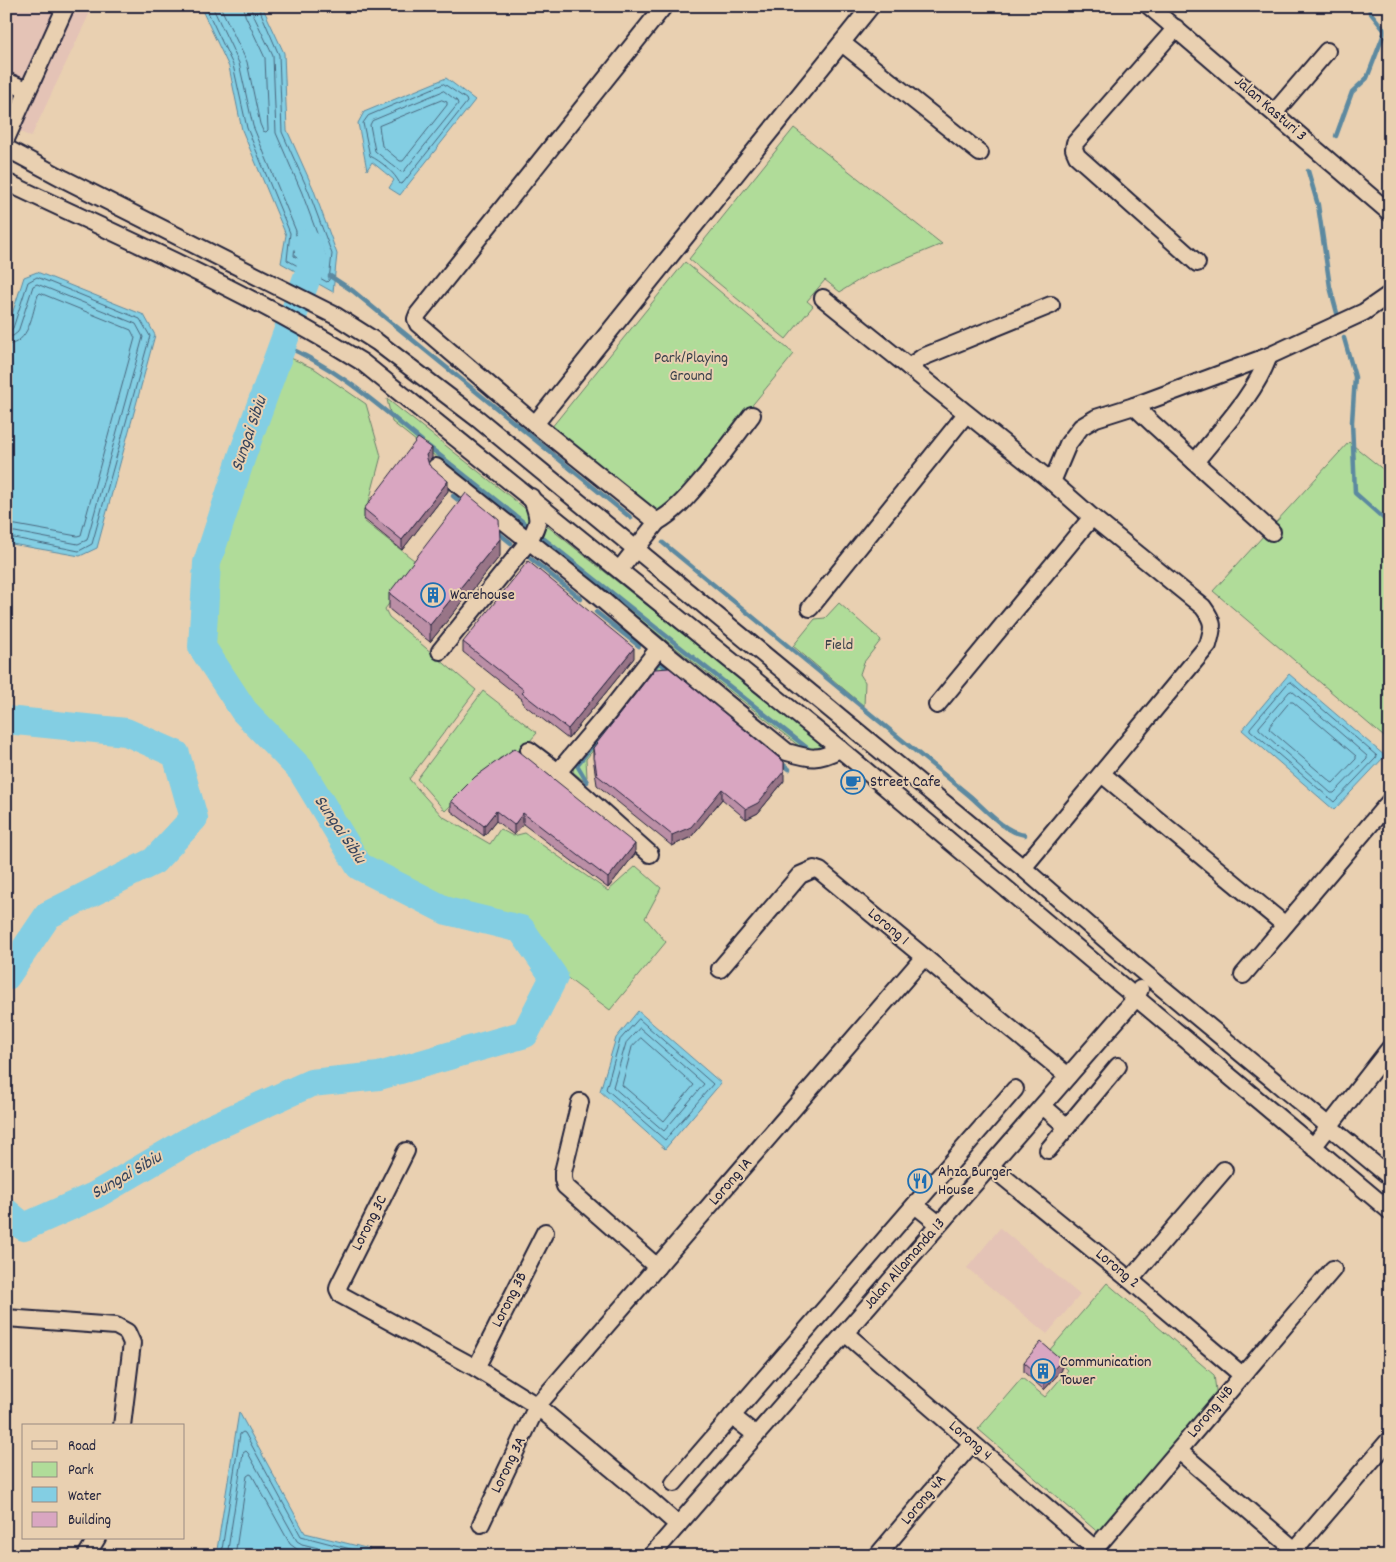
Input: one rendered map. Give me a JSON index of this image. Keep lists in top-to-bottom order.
{
  "streets": {
    "street": [
      "Jalan Kasturi 3",
      "Lorong 1",
      "Lorong 1A",
      "Lorong 3C",
      "Jalan Allamanda 13",
      "Lorong 2",
      "Lorong 3B",
      "Lorong 14B",
      "Lorong 4",
      "Lorong 3A",
      "Lorong 4A"
    ]
  },
  "crossings": [
    ["Lorong 1", "Lorong 1A"],
    ["Lorong 1", "Jalan Allamanda 13"],
    ["Lorong 1A", "Lorong 3A"],
    ["Lorong 3C", "Lorong 3B"],
    ["Jalan Allamanda 13", "Lorong 2"],
    ["Jalan Allamanda 13", "Lorong 4"],
    ["Lorong 2", "Lorong 14B"],
    ["Lorong 14B", "Lorong 4"],
    ["Lorong 4", "Lorong 4A"]
  ],
  "water": ["Sungai Sibiu"],
  "parks": ["Park/Playing Ground", "Field"],
  "places": {
    "building": ["Warehouse", "Communication Tower"],
    "cafe": ["Street Cafe"],
    "restaurant": ["Ahza Burger House"]
  },
  "legend": [
    "Road",
    "Park",
    "Water",
    "Building"
  ]
}
